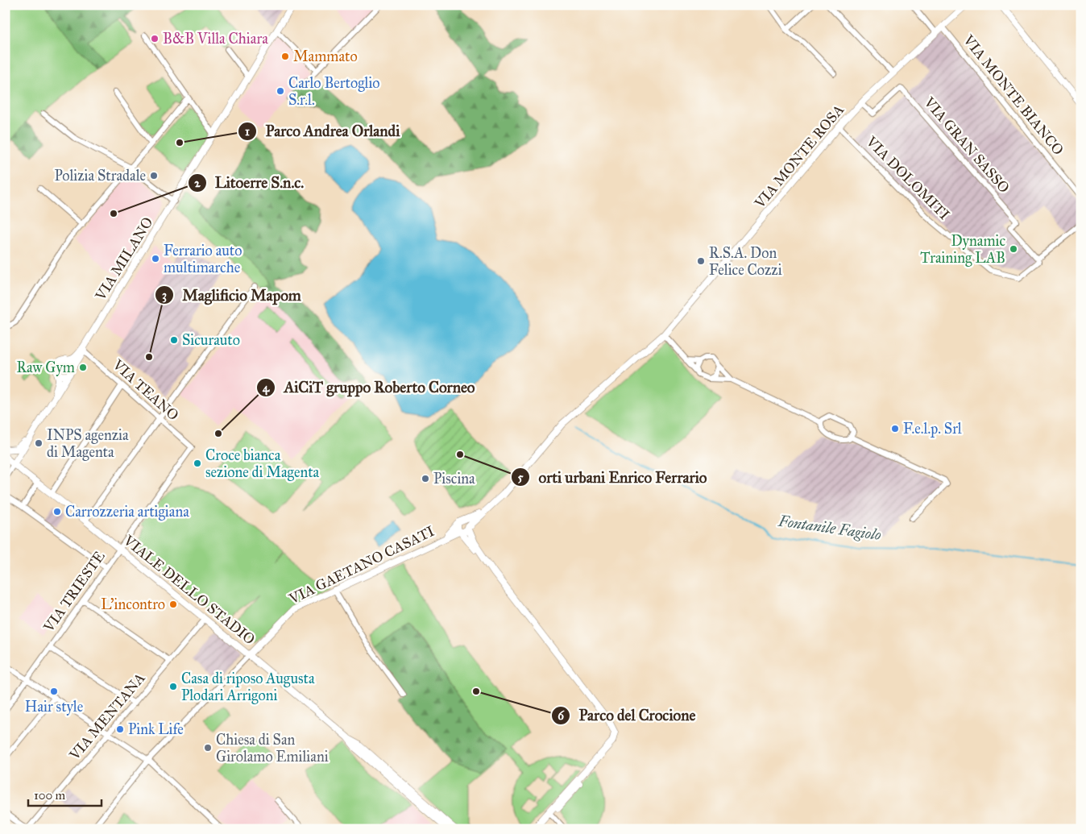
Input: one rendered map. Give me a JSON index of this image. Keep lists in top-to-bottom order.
{
  "streets": {
    "street": [
      "VIA MONTE BIANCO",
      "VIA GRAN SASSO",
      "VIA MONTE ROSA",
      "VIA DOLOMITI",
      "VIA MILANO",
      "VIA TEANO",
      "VIA GAETANO CASATI",
      "VIALE DELLO STADIO",
      "VIA TRIESTE",
      "VIA MENTANA"
    ]
  },
  "crossings": [
    ["VIA MONTE BIANCO", "VIA MONTE ROSA"],
    ["VIA GRAN SASSO", "VIA MONTE ROSA"],
    ["VIA GRAN SASSO", "VIA DOLOMITI"],
    ["VIA MONTE ROSA", "VIA DOLOMITI"],
    ["VIA MONTE ROSA", "VIA GAETANO CASATI"],
    ["VIA MILANO", "VIA TEANO"],
    ["VIA MILANO", "VIALE DELLO STADIO"],
    ["VIA TEANO", "VIA TRIESTE"],
    ["VIA GAETANO CASATI", "VIALE DELLO STADIO"],
    ["VIALE DELLO STADIO", "VIA TRIESTE"],
    ["VIALE DELLO STADIO", "VIA MENTANA"]
  ],
  "water": ["Fontanile Fagiolo"],
  "places": [
    "B&B Villa Chiara",
    "Mammato",
    "Carlo Bertoglio S.r.l.",
    "Parco Andrea Orlandi",
    "Polizia Stradale",
    "Litoerre S.n.c.",
    "Dynamic Training LAB",
    "Ferrario auto multimarche",
    "R.S.A. Don Felice Cozzi",
    "Sicurauto",
    "Maglificio Mapom",
    "Raw Gym",
    "F.e.l.p. Srl",
    "AiCiT gruppo Roberto Corneo",
    "INPS agenzia di Magenta",
    "orti urbani Enrico Ferrario",
    "Croce bianca sezione di Magenta",
    "Piscina",
    "Carrozzeria artigiana",
    "L'incontro",
    "Casa di riposo Augusta Plodari Arrigoni",
    "Hair style",
    "Parco del Crocione",
    "Pink Life",
    "Chiesa di San Girolamo Emiliani"
  ],
  "scale_bar": "100 m"
}
